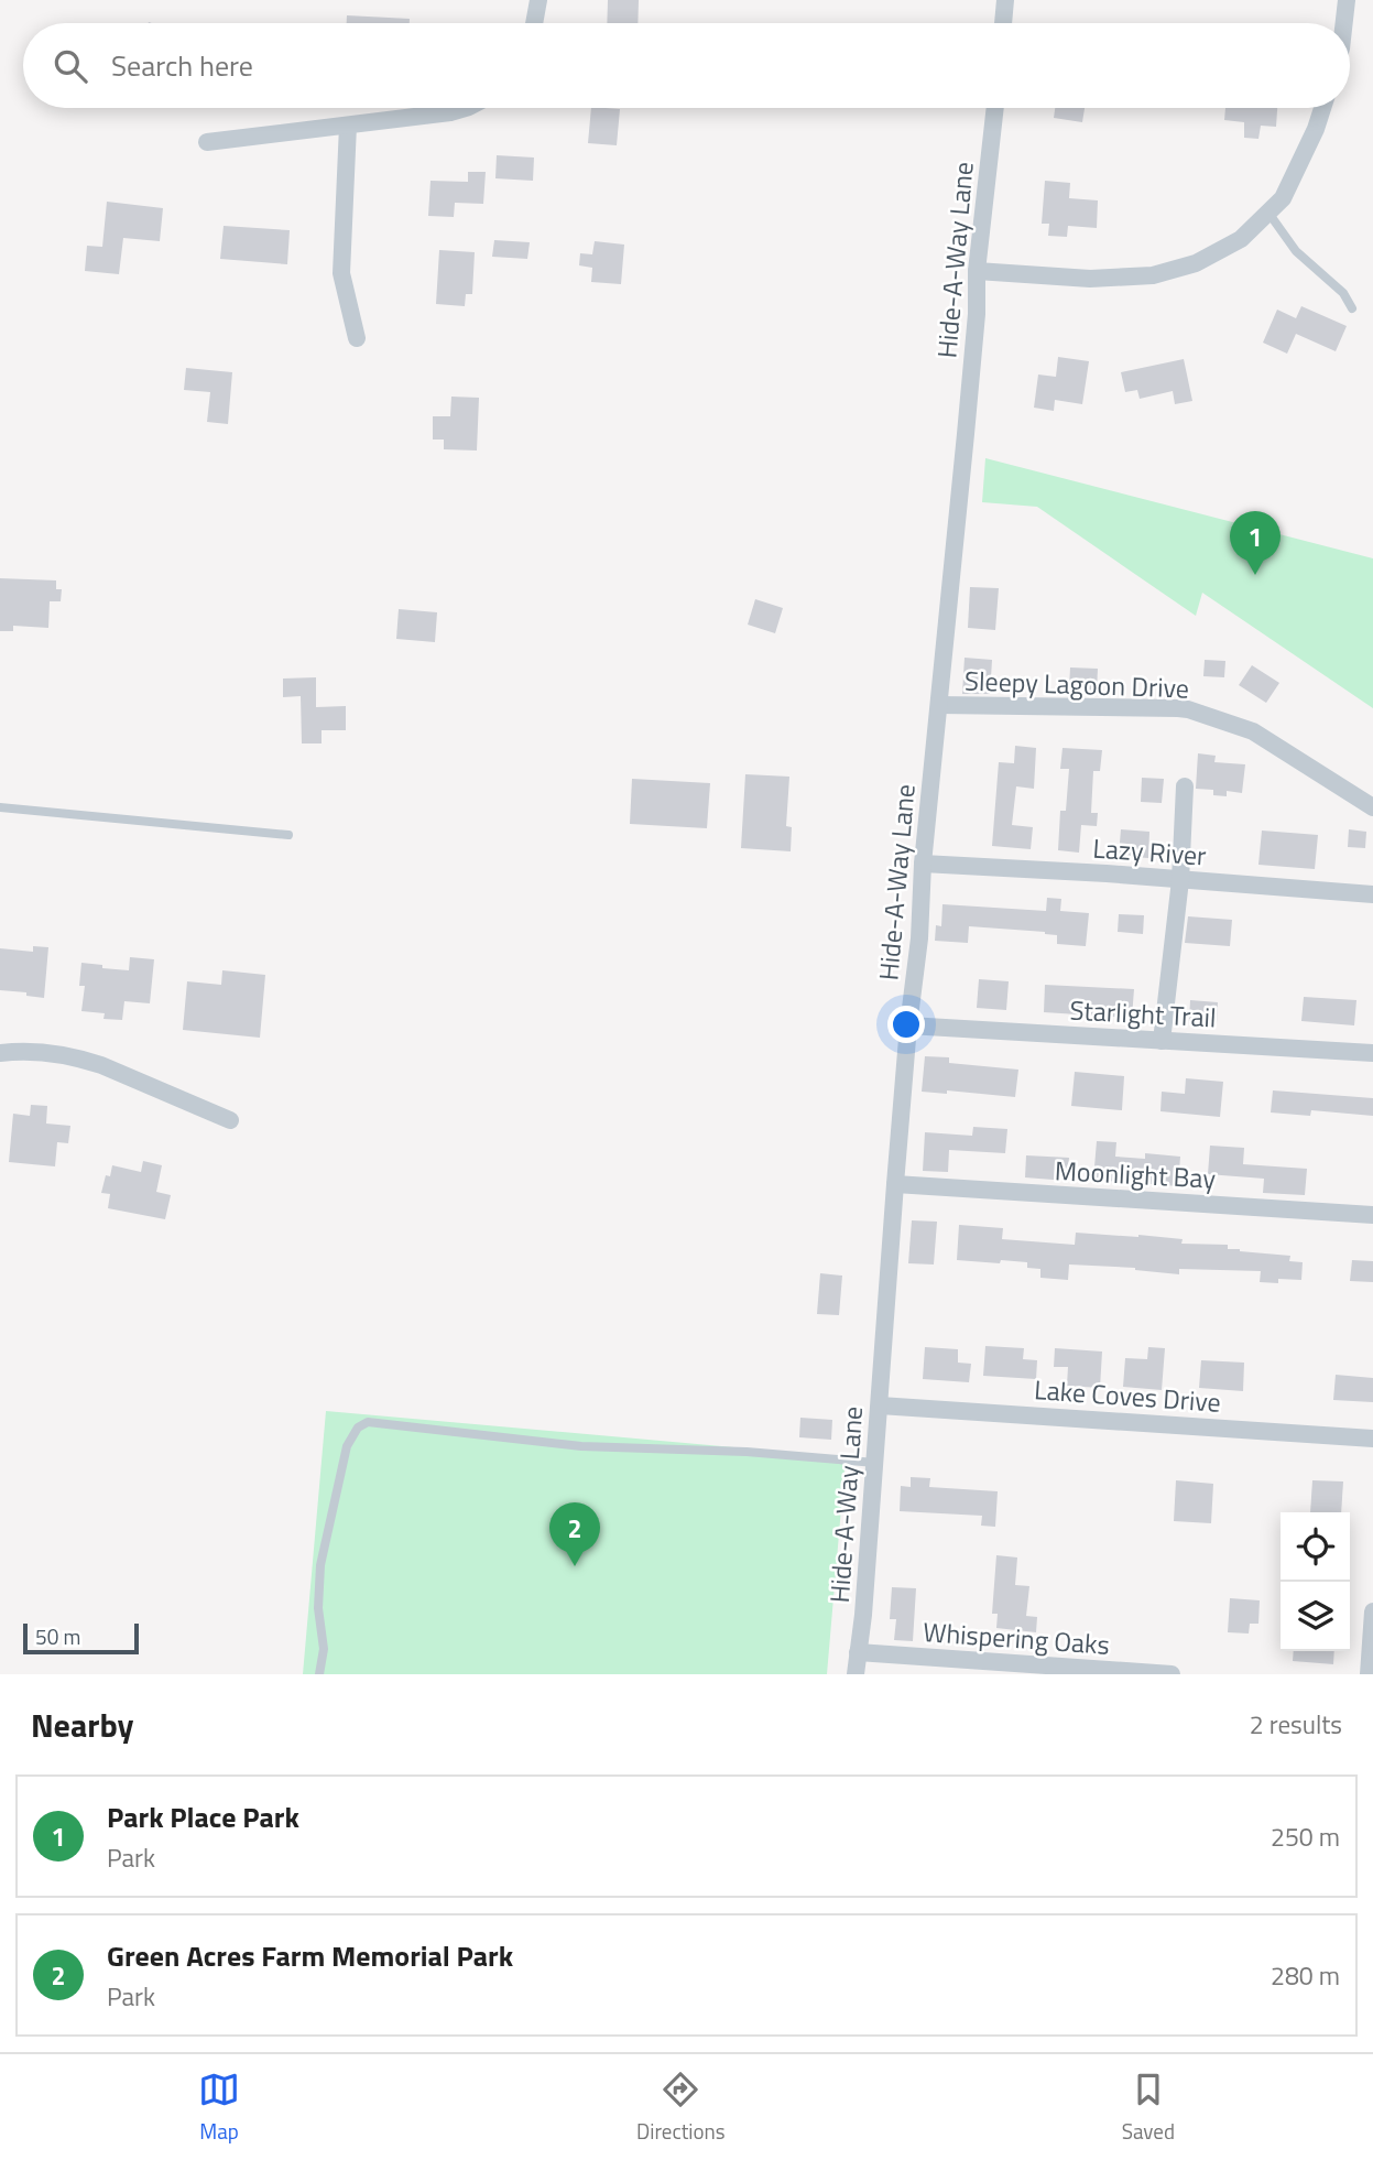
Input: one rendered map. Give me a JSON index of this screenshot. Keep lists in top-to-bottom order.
{
  "streets": {
    "street": [
      "Hide-A-Way Lane",
      "Sleepy Lagoon Drive",
      "Lazy River",
      "Starlight Trail",
      "Moonlight Bay",
      "Lake Coves Drive",
      "Whispering Oaks"
    ]
  },
  "crossings": [
    ["Hide-A-Way Lane", "Sleepy Lagoon Drive"],
    ["Hide-A-Way Lane", "Lazy River"],
    ["Hide-A-Way Lane", "Starlight Trail"],
    ["Hide-A-Way Lane", "Moonlight Bay"],
    ["Hide-A-Way Lane", "Lake Coves Drive"],
    ["Hide-A-Way Lane", "Whispering Oaks"]
  ],
  "scale_bar": "50 m",
  "page": {
    "search": "Search here",
    "pins": ["1", "2"],
    "scale": "50 m",
    "heading": ["Nearby", "2 results"],
    "list": [
      {
        "mark": "1",
        "name": "Park Place Park",
        "note": "Park",
        "value": "250 m"
      },
      {
        "mark": "2",
        "name": "Green Acres Farm Memorial Park",
        "note": "Park",
        "value": "280 m"
      }
    ],
    "nav": ["Map", "Directions", "Saved"]
  }
}
